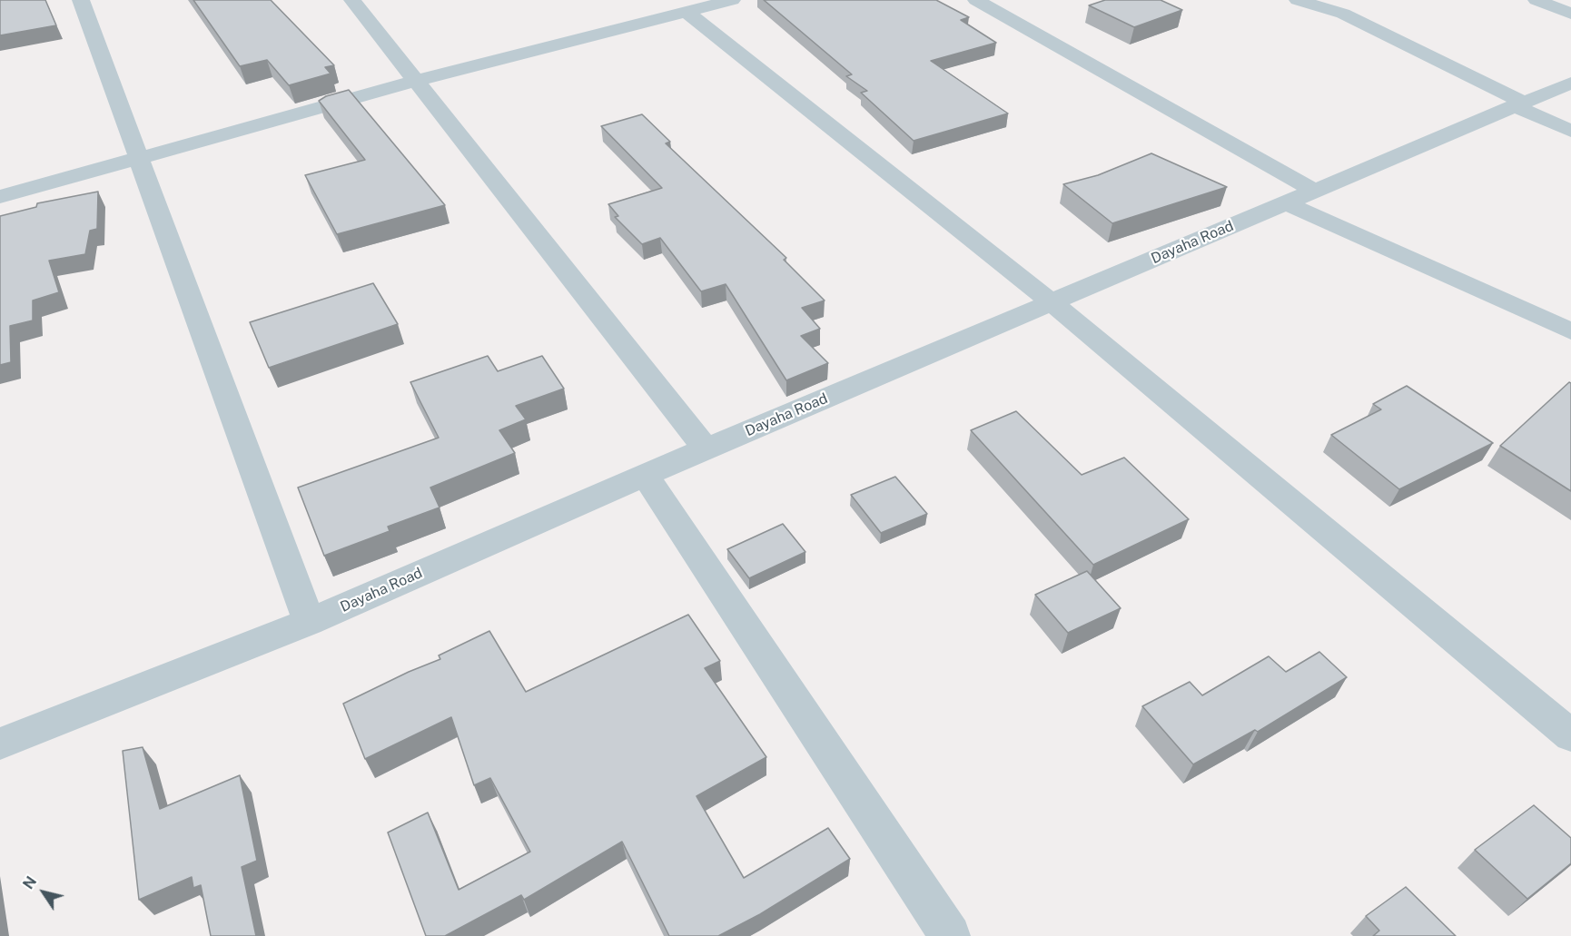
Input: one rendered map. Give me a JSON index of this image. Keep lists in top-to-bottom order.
{
  "streets": {
    "street": ["Dayaha Road"]
  },
  "north": "top left"
}
